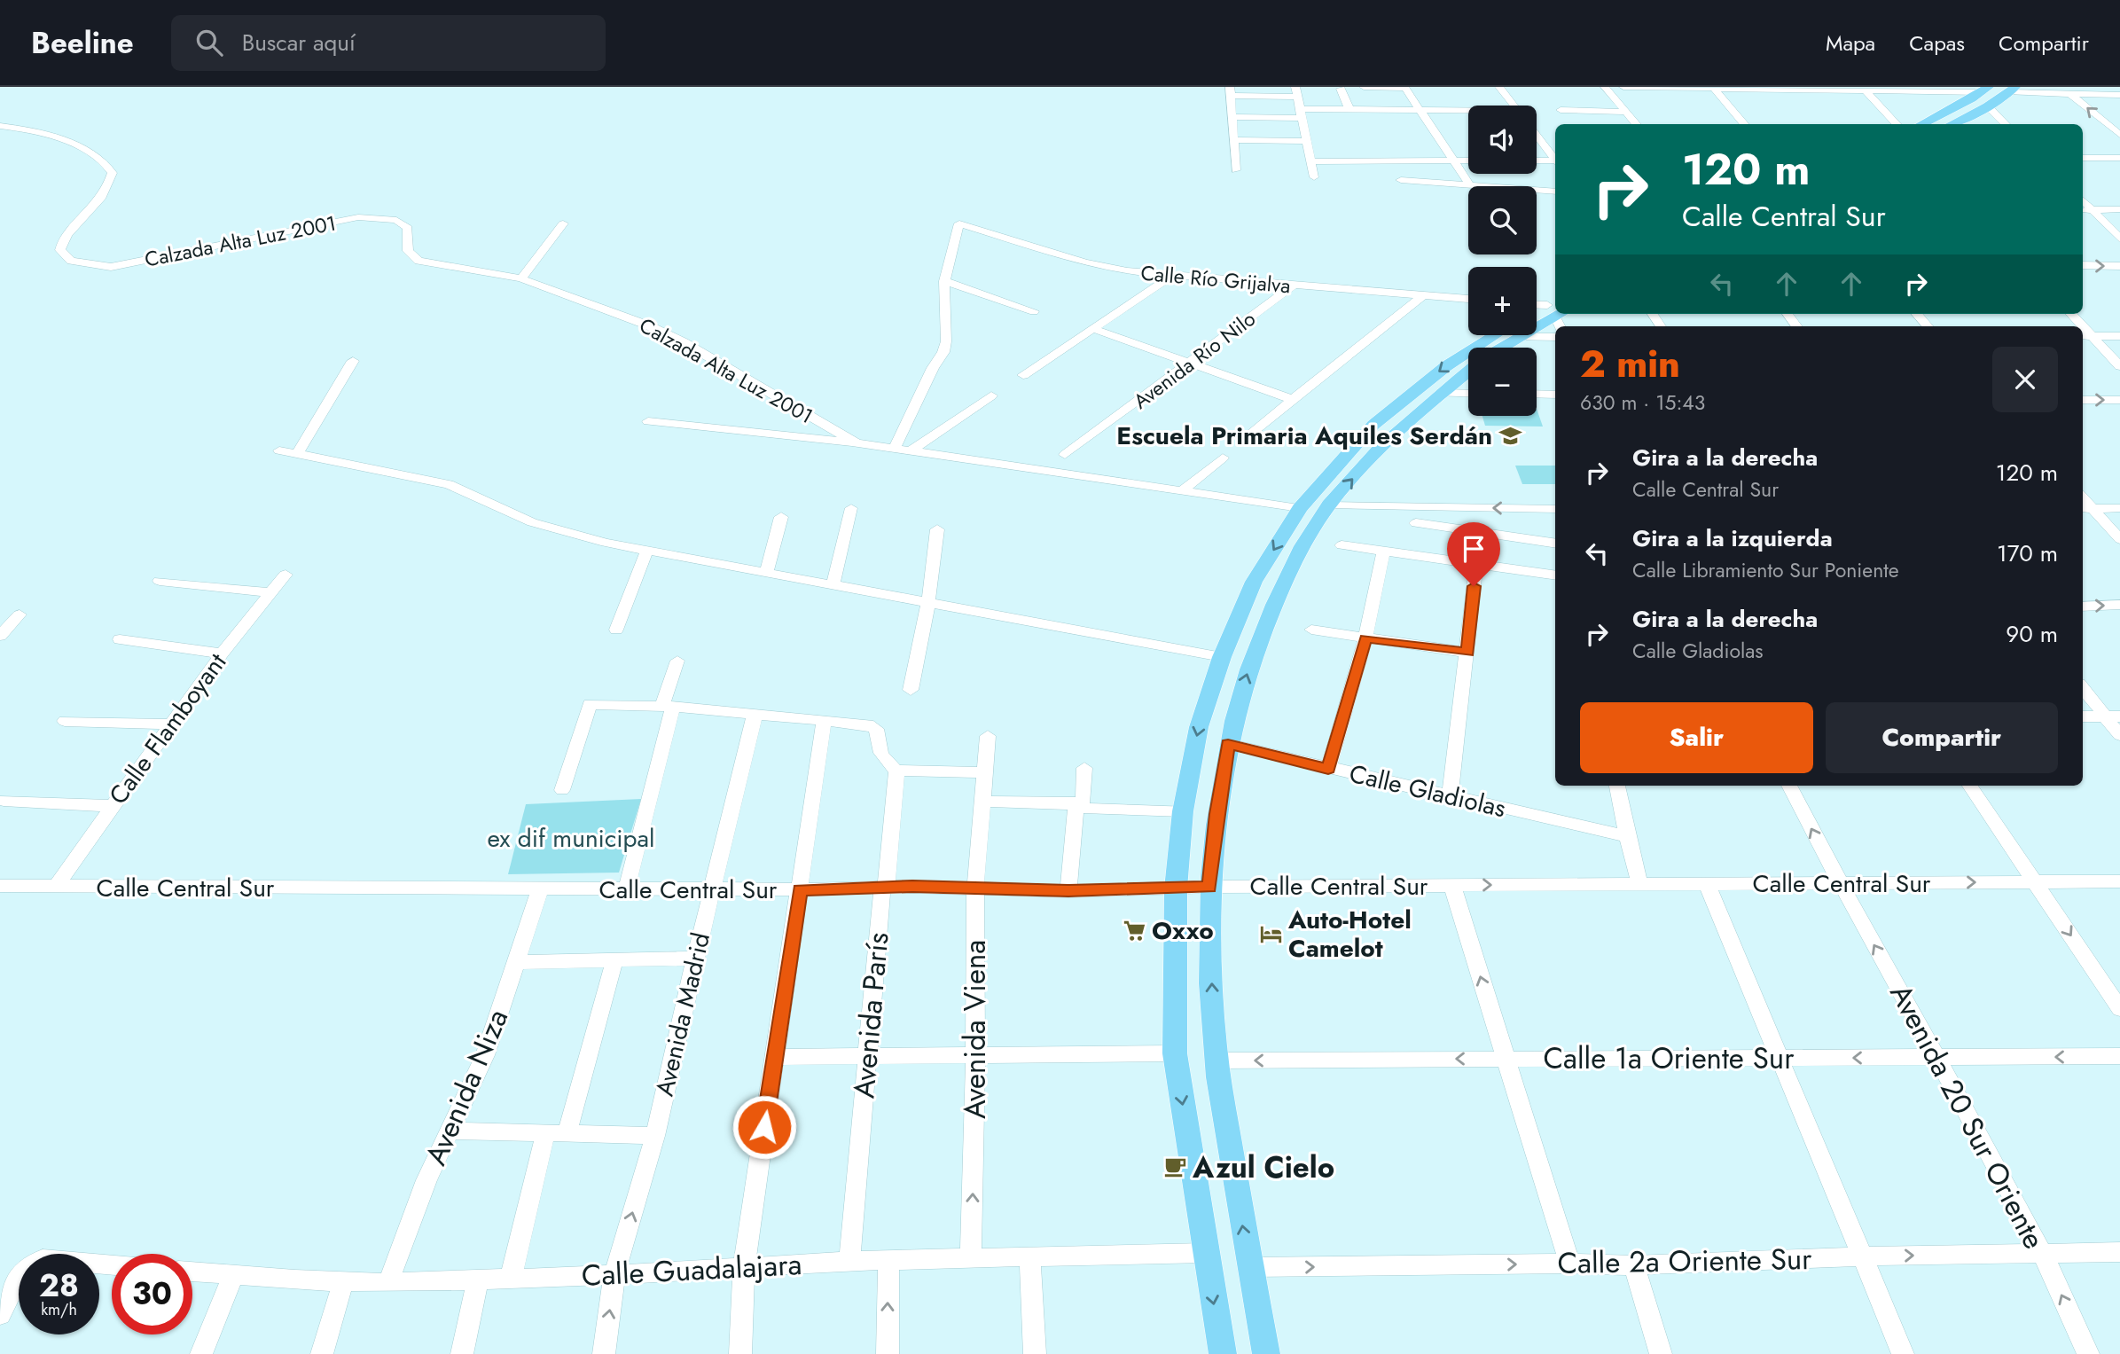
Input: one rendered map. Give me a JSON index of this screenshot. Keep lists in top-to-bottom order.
{
  "streets": {
    "street": [
      "Calzada Alta Luz 2001",
      "Calle Río Grijalva",
      "Avenida Río Nilo",
      "Calle Flamboyant",
      "Calle Gladiolas",
      "Calle Central Sur",
      "Avenida Madrid",
      "Avenida París",
      "Avenida Viena",
      "Calle 1a Oriente Sur",
      "Avenida Niza",
      "Avenida 20 Sur Oriente",
      "Calle 2a Oriente Sur",
      "Calle Guadalajara"
    ]
  },
  "crossings": [
    ["Calle Río Grijalva", "Avenida Río Nilo"],
    ["Calle Flamboyant", "Calle Central Sur"],
    ["Calle Central Sur", "Avenida Madrid"],
    ["Calle Central Sur", "Avenida París"],
    ["Calle Central Sur", "Avenida Viena"],
    ["Calle Central Sur", "Avenida Niza"],
    ["Calle Central Sur", "Avenida 20 Sur Oriente"],
    ["Avenida Madrid", "Calle Guadalajara"],
    ["Avenida París", "Calle Guadalajara"],
    ["Avenida Viena", "Calle Guadalajara"],
    ["Calle 1a Oriente Sur", "Avenida 20 Sur Oriente"],
    ["Avenida Niza", "Calle Guadalajara"],
    ["Avenida 20 Sur Oriente", "Calle 2a Oriente Sur"]
  ],
  "one_way": ["Avenida Viena", "Calle 1a Oriente Sur", "Calle 2a Oriente Sur"],
  "parks": ["ex dif municipal"],
  "places": {
    "school or university": ["Escuela Primaria Aquiles Serdán"],
    "supermarket": ["Oxxo"],
    "hotel": ["Auto-Hotel Camelot"],
    "cafe": ["Azul Cielo"]
  },
  "page": {
    "header": "Beeline",
    "search": "Buscar aquí",
    "nav": ["Mapa", "Capas", "Compartir"],
    "map_buttons": ["+", "−"],
    "turn": ["120 m", "Calle Central Sur"],
    "heading": ["2 min", "630 m · 15:43"],
    "list": [
      {
        "name": "Gira a la derecha",
        "note": "Calle Central Sur",
        "value": "120 m"
      },
      {
        "name": "Gira a la izquierda",
        "note": "Calle Libramiento Sur Poniente",
        "value": "170 m"
      },
      {
        "name": "Gira a la derecha",
        "note": "Calle Gladiolas",
        "value": "90 m"
      }
    ],
    "buttons": ["Salir", "Compartir"],
    "speed": "28 km/h",
    "limit": "30"
  }
}
